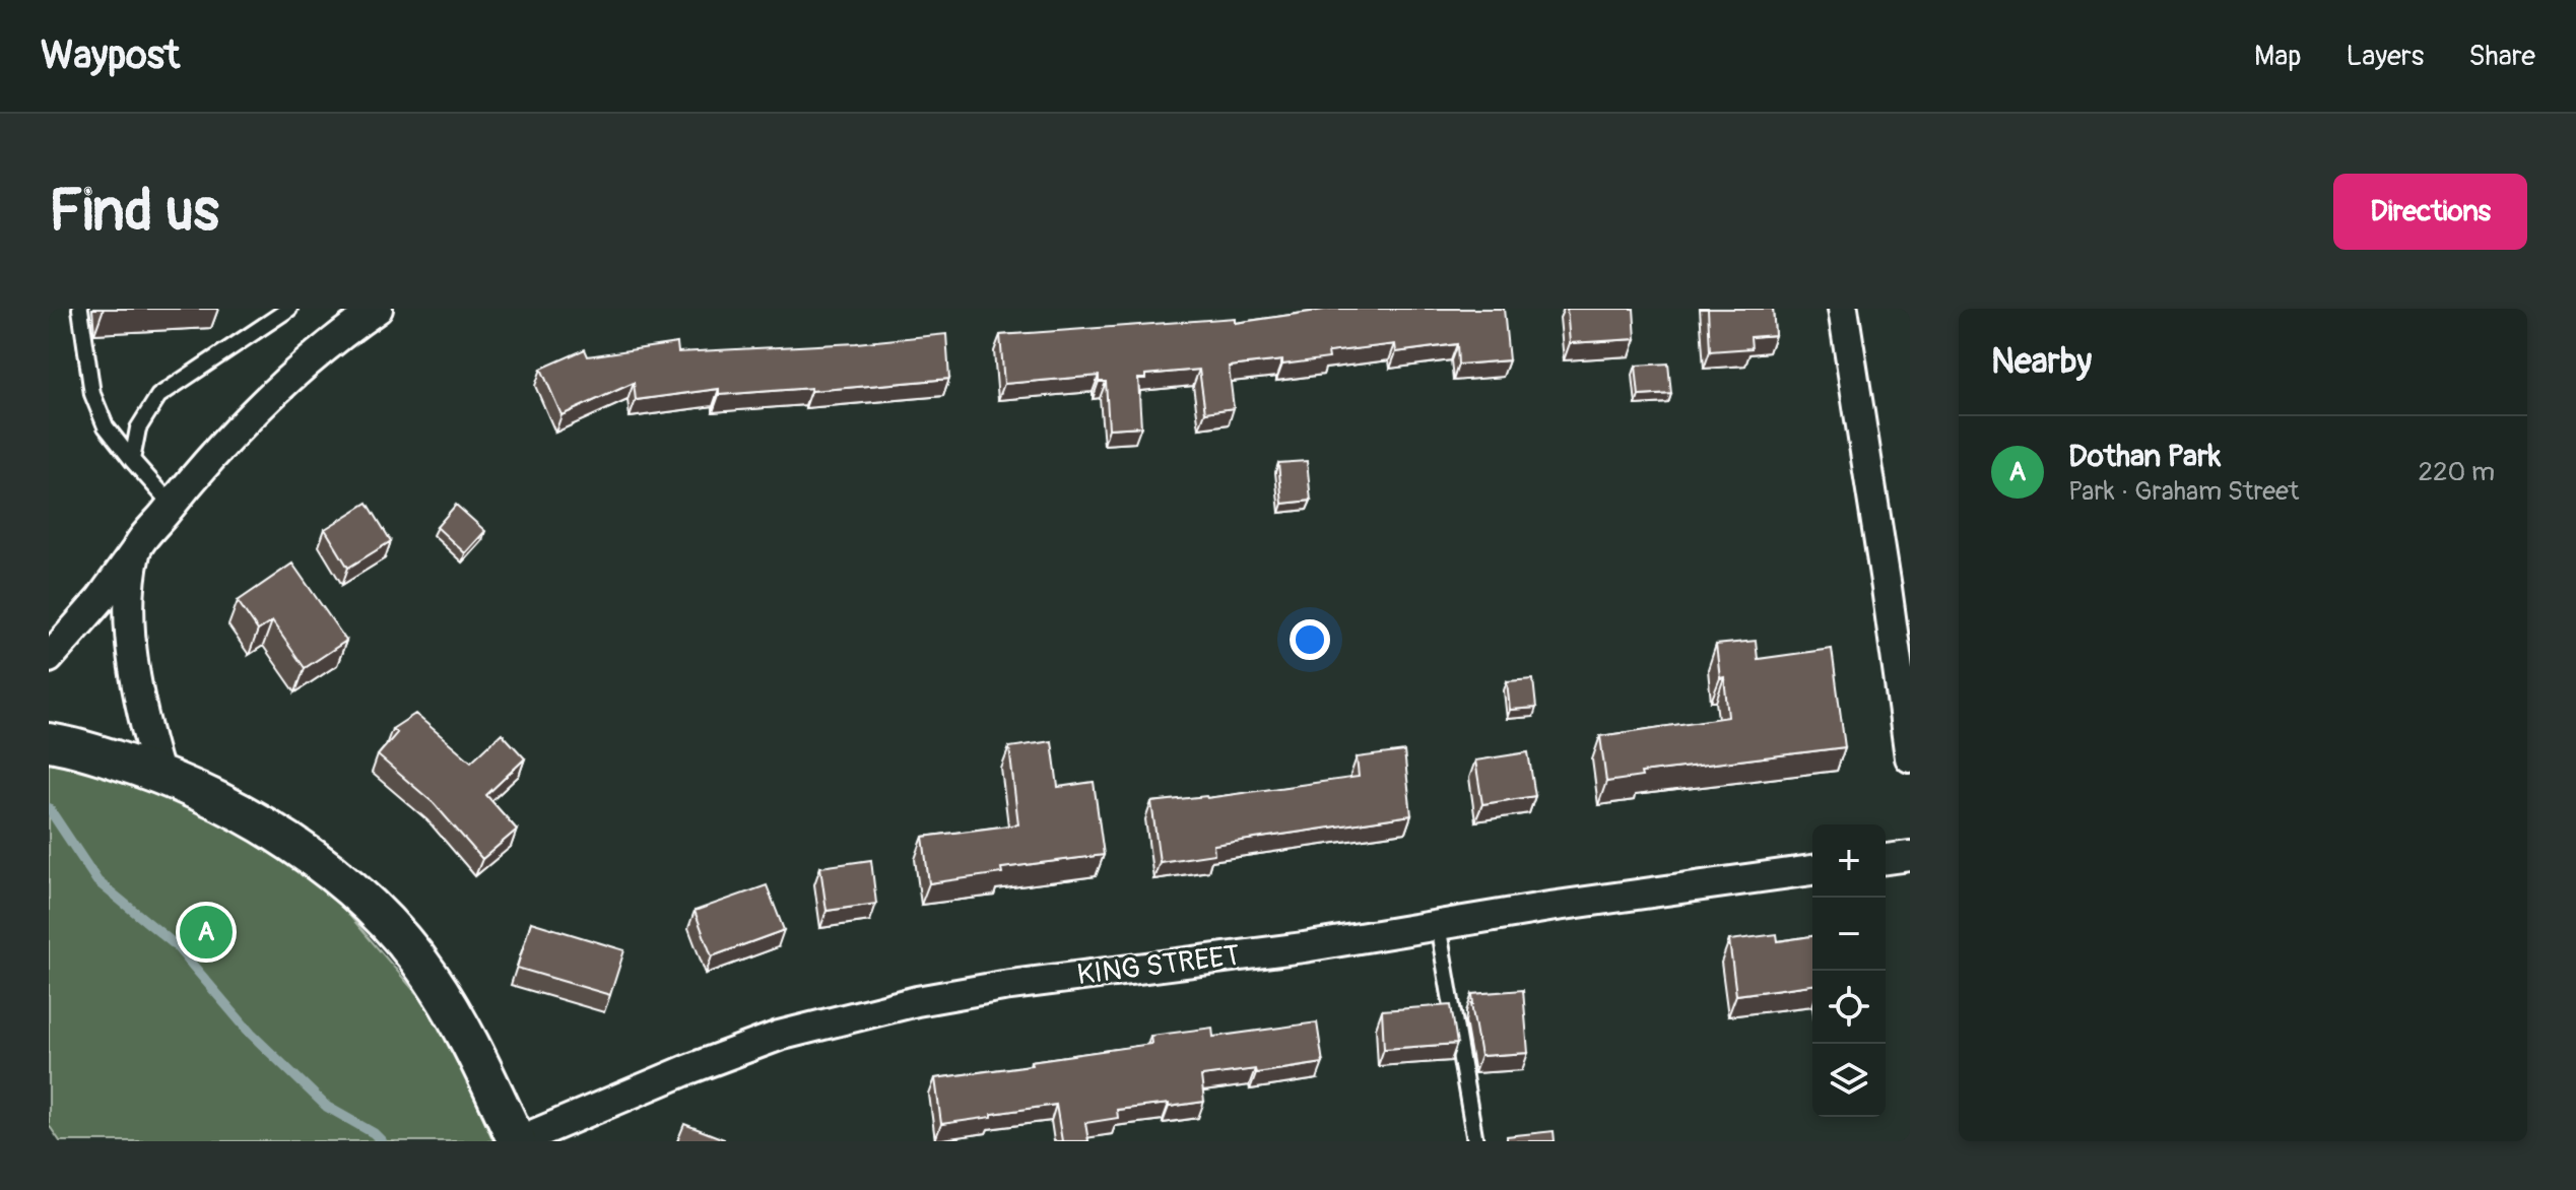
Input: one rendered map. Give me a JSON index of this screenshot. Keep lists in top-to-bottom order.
{
  "streets": {
    "street": ["KING STREET"]
  },
  "page": {
    "header": "Waypost",
    "nav": ["Map", "Layers", "Share"],
    "buttons": "Directions",
    "title": "Find us",
    "heading": "Nearby",
    "list": [
      {
        "mark": "A",
        "name": "Dothan Park",
        "note": "Park · Graham Street",
        "value": "220 m"
      }
    ],
    "map_buttons": ["+", "−"],
    "pins": "A"
  }
}
